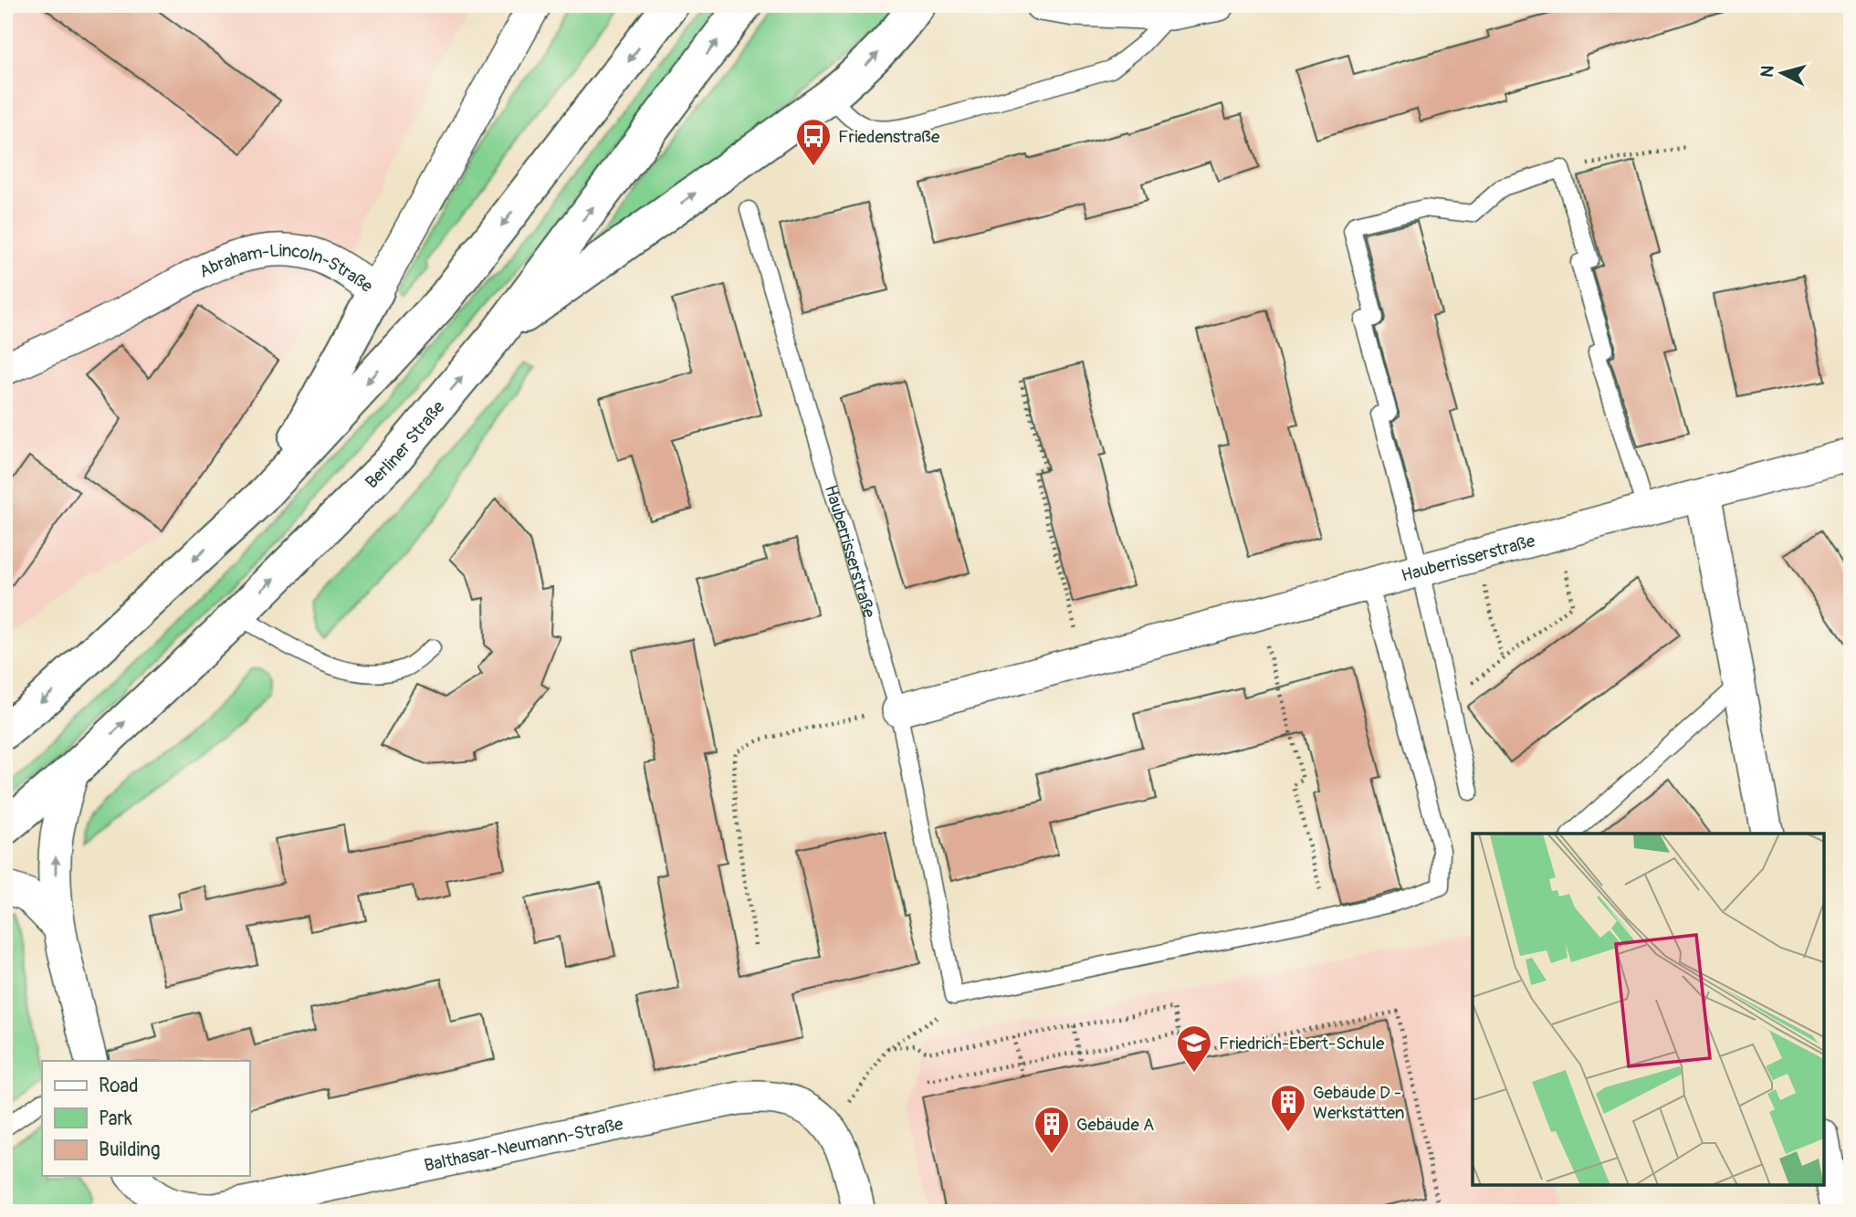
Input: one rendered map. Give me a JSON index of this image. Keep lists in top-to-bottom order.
{
  "streets": {
    "main road": ["Berliner Straße"],
    "street": ["Abraham-Lincoln-Straße", "Hauberrisserstraße", "Balthasar-Neumann-Straße"]
  },
  "places": {
    "bus stop": ["Friedenstraße"],
    "school or university": ["Friedrich-Ebert-Schule"],
    "building": ["Gebäude D - Werkstätten", "Gebäude A"]
  },
  "legend": ["Road", "Park", "Building"],
  "north": "left"
}
